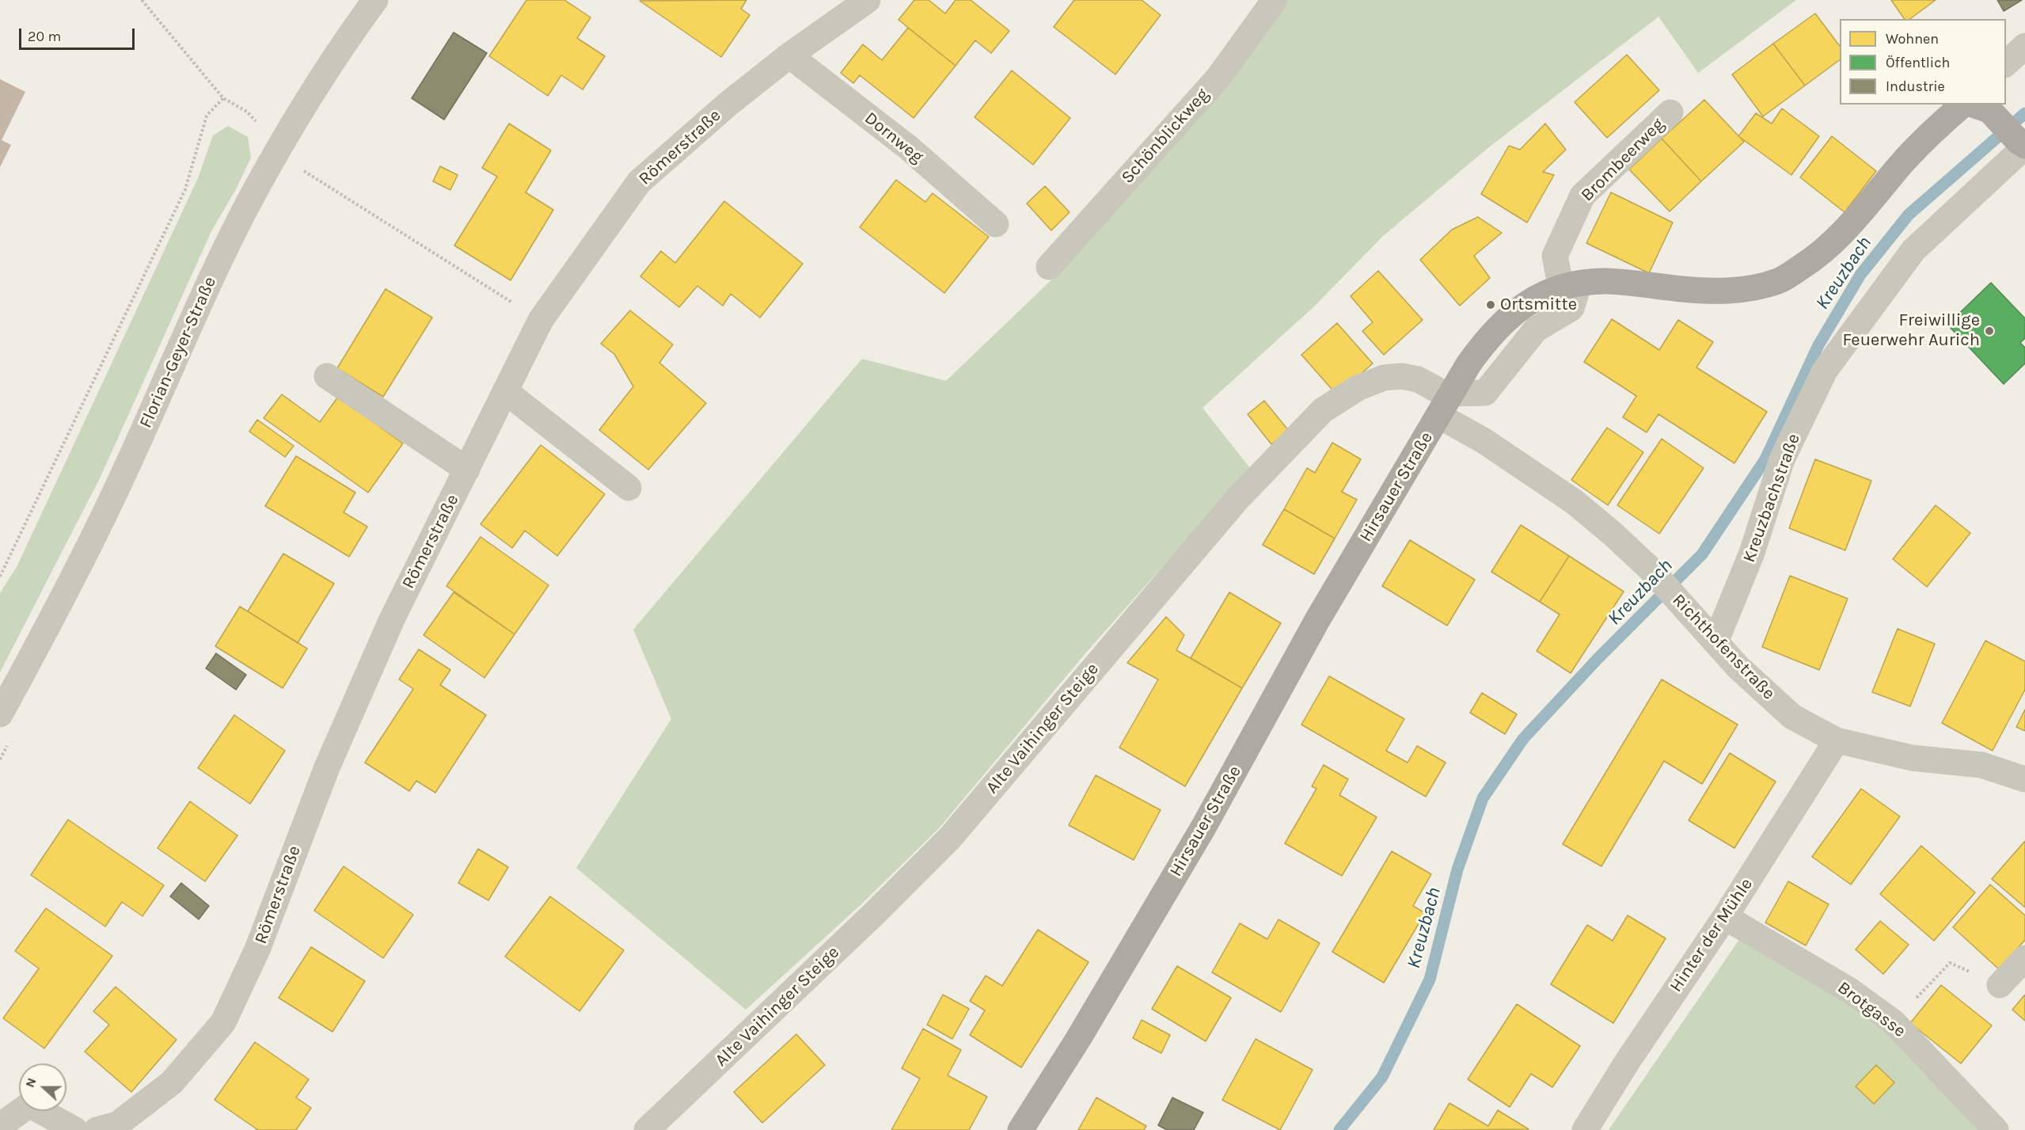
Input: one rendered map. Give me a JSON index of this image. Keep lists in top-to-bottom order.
{
  "streets": {
    "main road": ["Hirsauer Straße"],
    "street": [
      "Schönblickweg",
      "Dornweg",
      "Römerstraße",
      "Brombeerweg",
      "Florian-Geyer-Straße",
      "Kreuzbachstraße",
      "Richthofenstraße",
      "Alte Vaihinger Steige",
      "Hinter der Mühle",
      "Brotgasse"
    ]
  },
  "crossings": [
    ["Dornweg", "Römerstraße"],
    ["Brombeerweg", "Hirsauer Straße"],
    ["Hirsauer Straße", "Kreuzbachstraße"],
    ["Hirsauer Straße", "Richthofenstraße"],
    ["Hirsauer Straße", "Alte Vaihinger Steige"],
    ["Kreuzbachstraße", "Richthofenstraße"],
    ["Richthofenstraße", "Alte Vaihinger Steige"],
    ["Richthofenstraße", "Hinter der Mühle"],
    ["Hinter der Mühle", "Brotgasse"]
  ],
  "water": ["Kreuzbach"],
  "places": ["Ortsmitte", "Freiwillige Feuerwehr Aurich"],
  "legend": ["Wohnen", "Öffentlich", "Industrie"],
  "scale_bar": "20 m",
  "north": "left"
}
